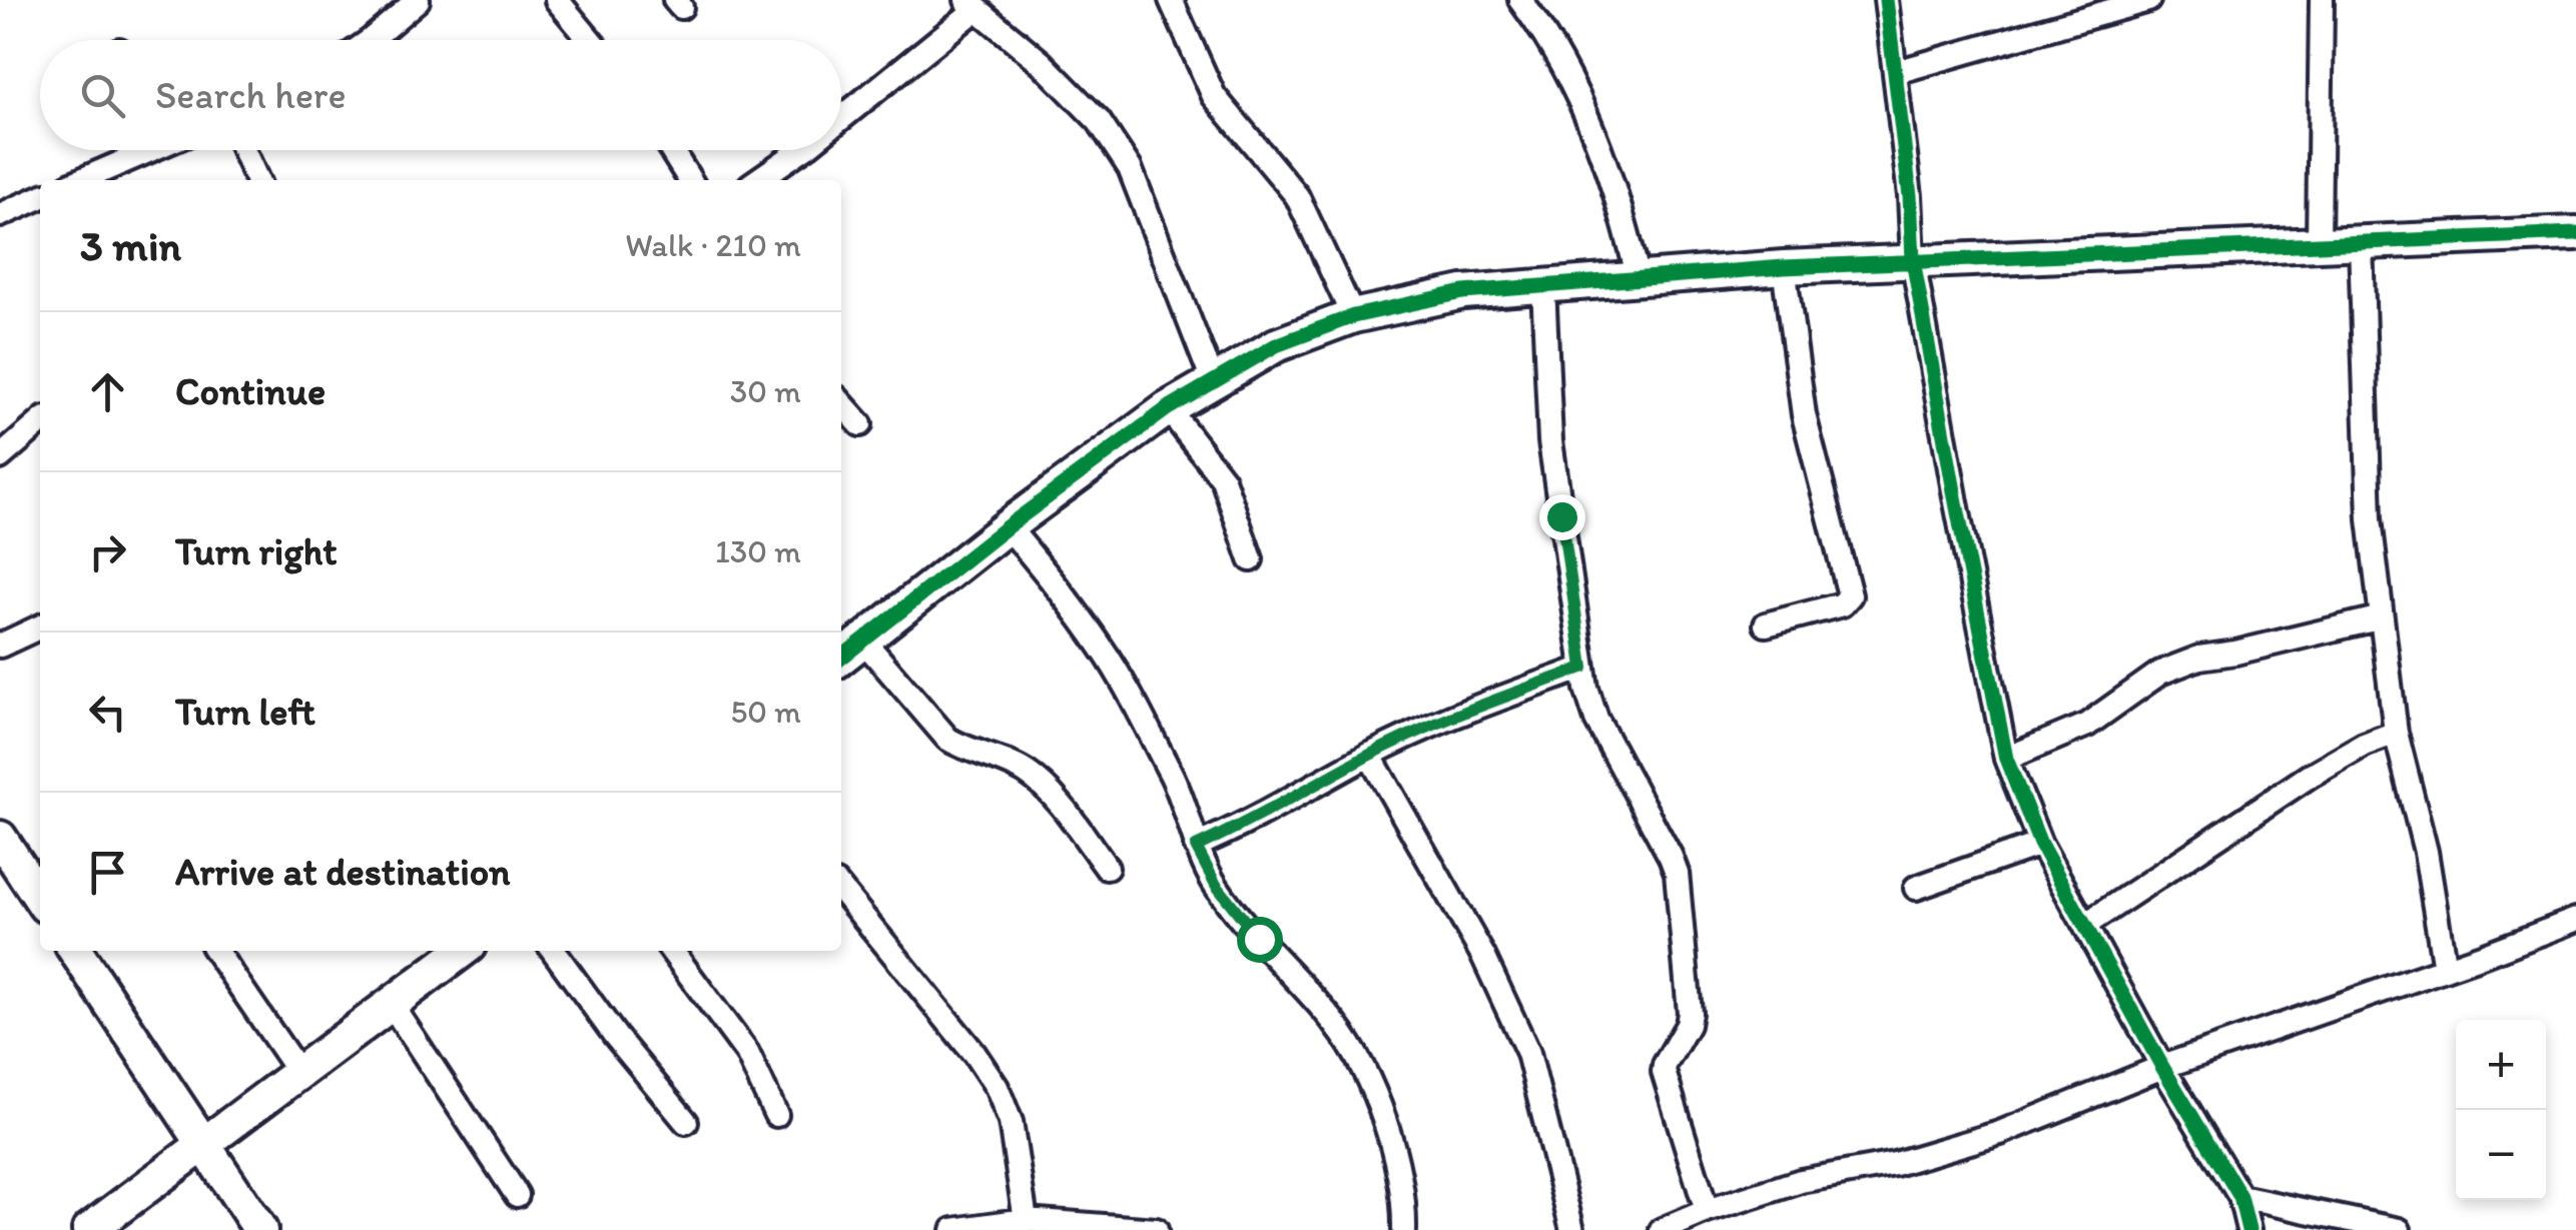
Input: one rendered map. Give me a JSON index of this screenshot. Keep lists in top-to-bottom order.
{
  "page": {
    "search": "Search here",
    "heading": ["3 min", "Walk · 210 m"],
    "list": [
      ["Continue", "30 m"],
      ["Turn right", "130 m"],
      ["Turn left", "50 m"],
      "Arrive at destination"
    ],
    "map_buttons": ["+", "−"]
  }
}
